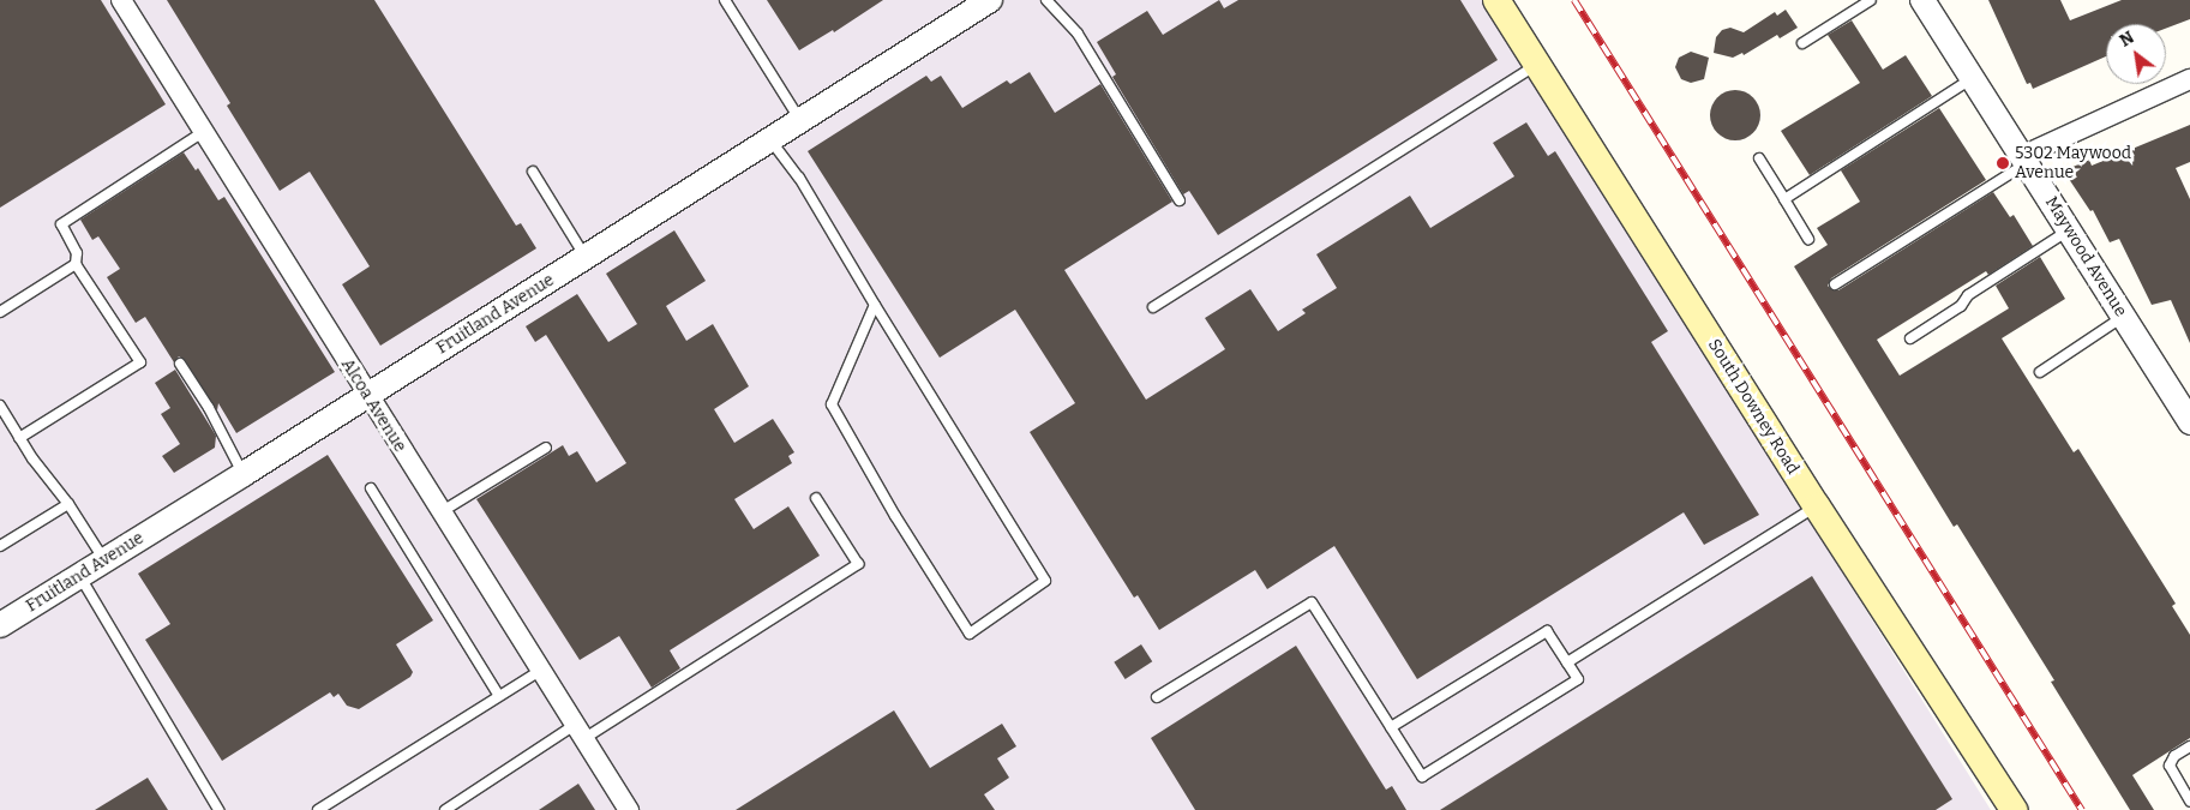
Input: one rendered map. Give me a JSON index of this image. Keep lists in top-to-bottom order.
{
  "streets": {
    "main road": ["South Downey Road"],
    "street": ["Maywood Avenue", "Fruitland Avenue", "Alcoa Avenue"]
  },
  "crossings": [
    ["Fruitland Avenue", "Alcoa Avenue"]
  ],
  "places": ["5302 Maywood Avenue"],
  "north": "top left"
}
